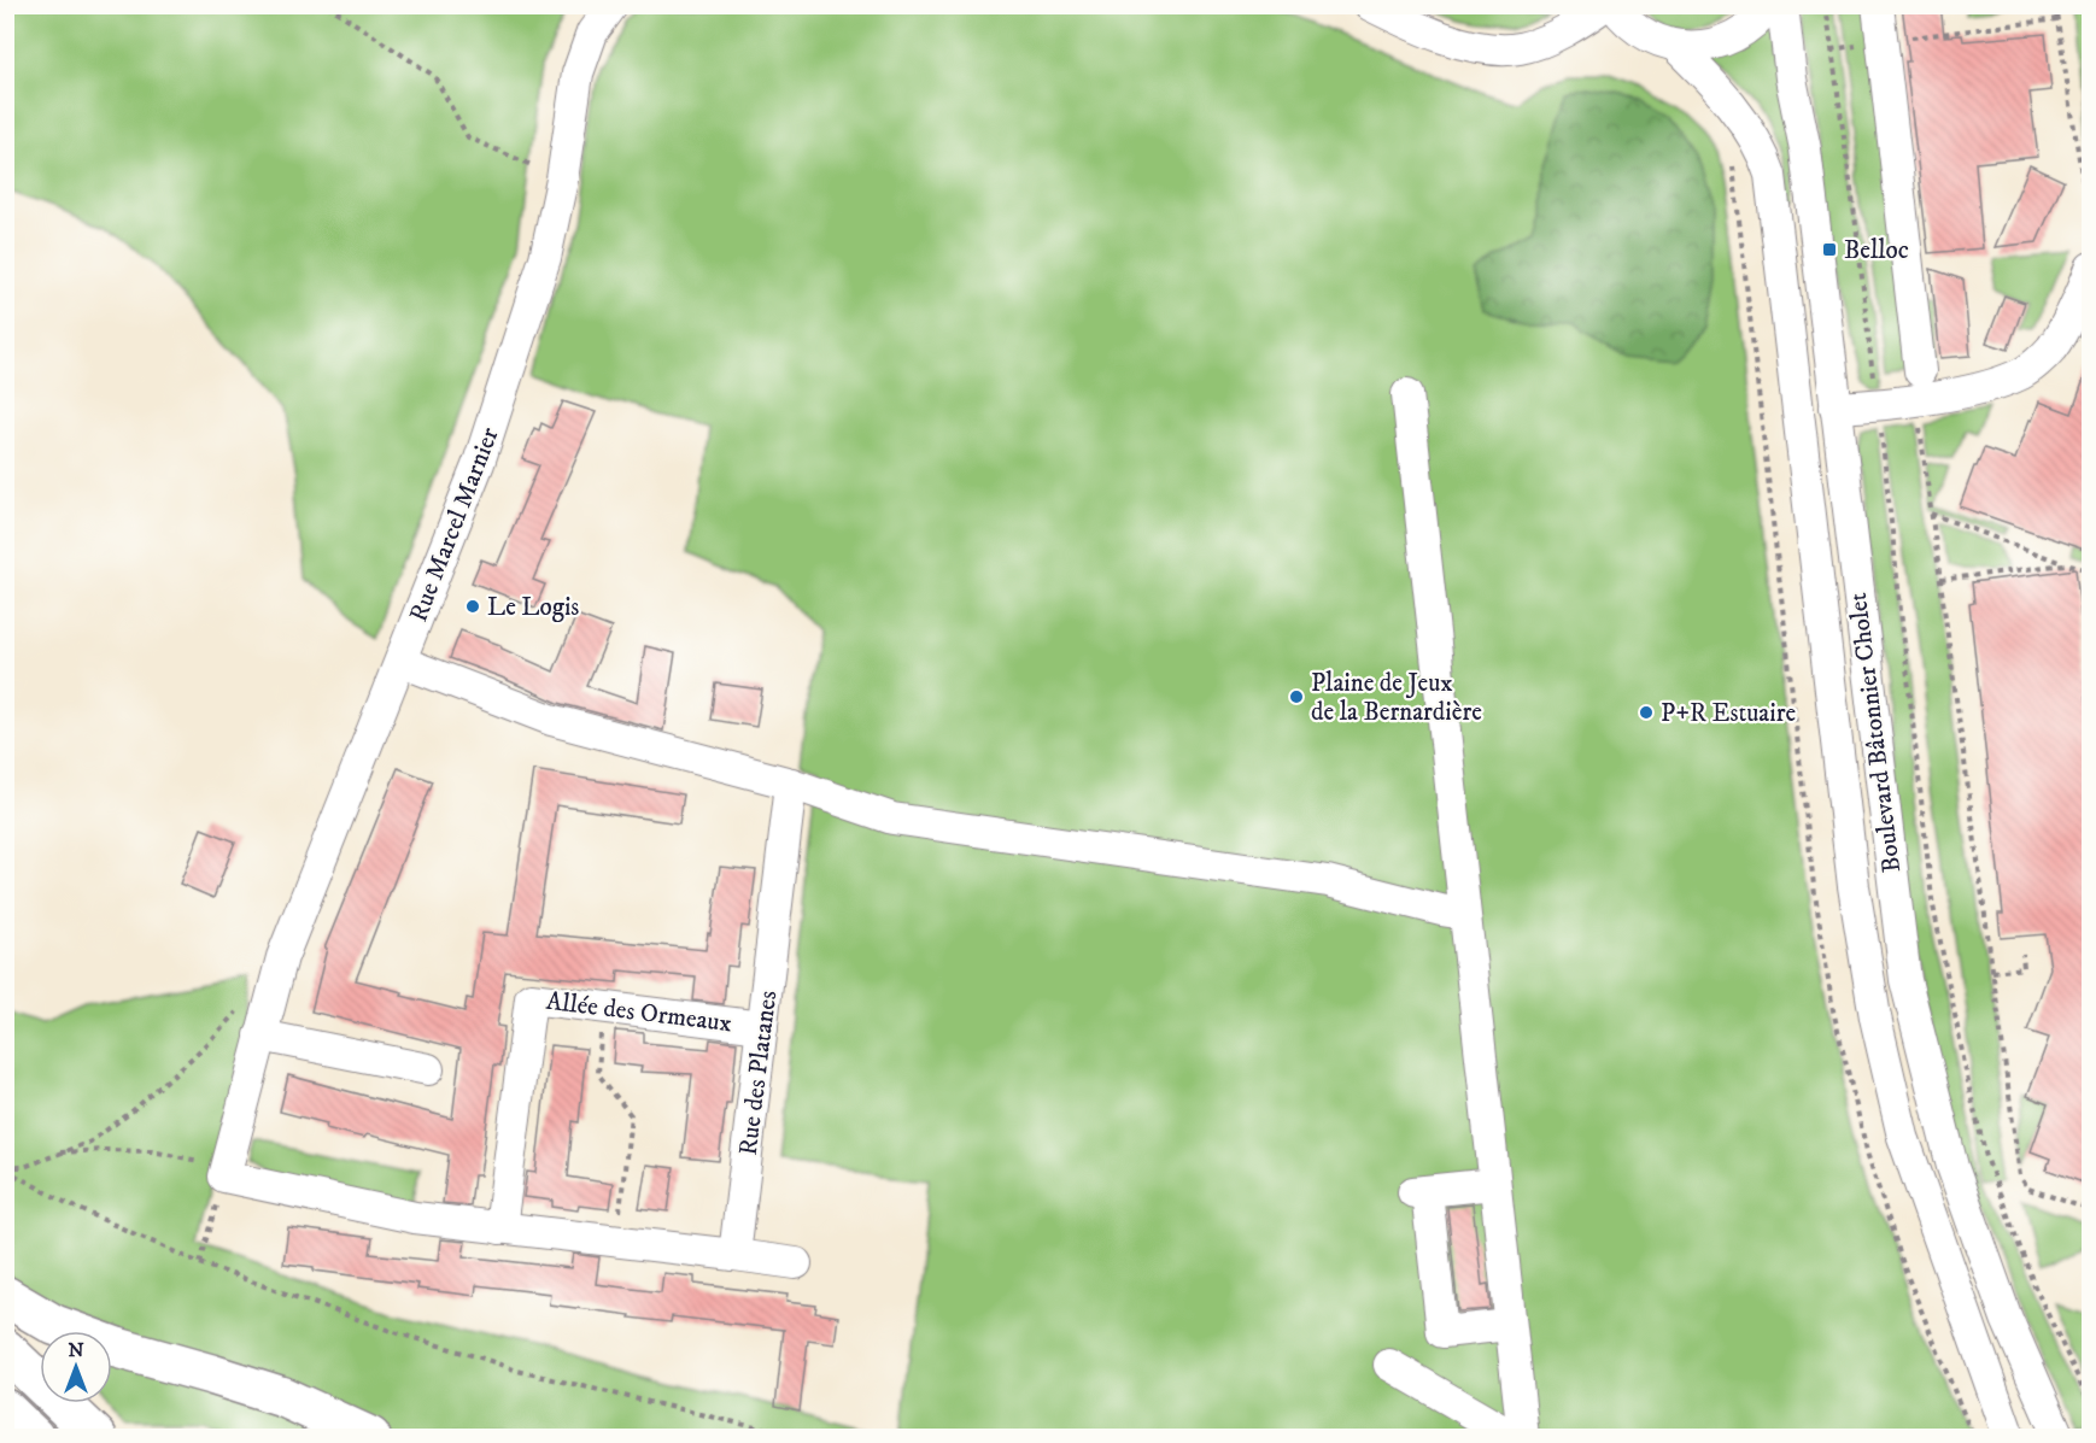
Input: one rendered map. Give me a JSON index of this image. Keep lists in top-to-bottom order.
{
  "streets": {
    "street": [
      "Rue Marcel Marnier",
      "Boulevard Bâtonnier Cholet",
      "Allée des Ormeaux",
      "Rue des Platanes"
    ]
  },
  "crossings": [
    ["Allée des Ormeaux", "Rue des Platanes"]
  ],
  "places": {
    "transit": ["Belloc"],
    "other": ["Le Logis", "Plaine de Jeux de la Bernardière", "P+R Estuaire"]
  },
  "north": "top"
}
